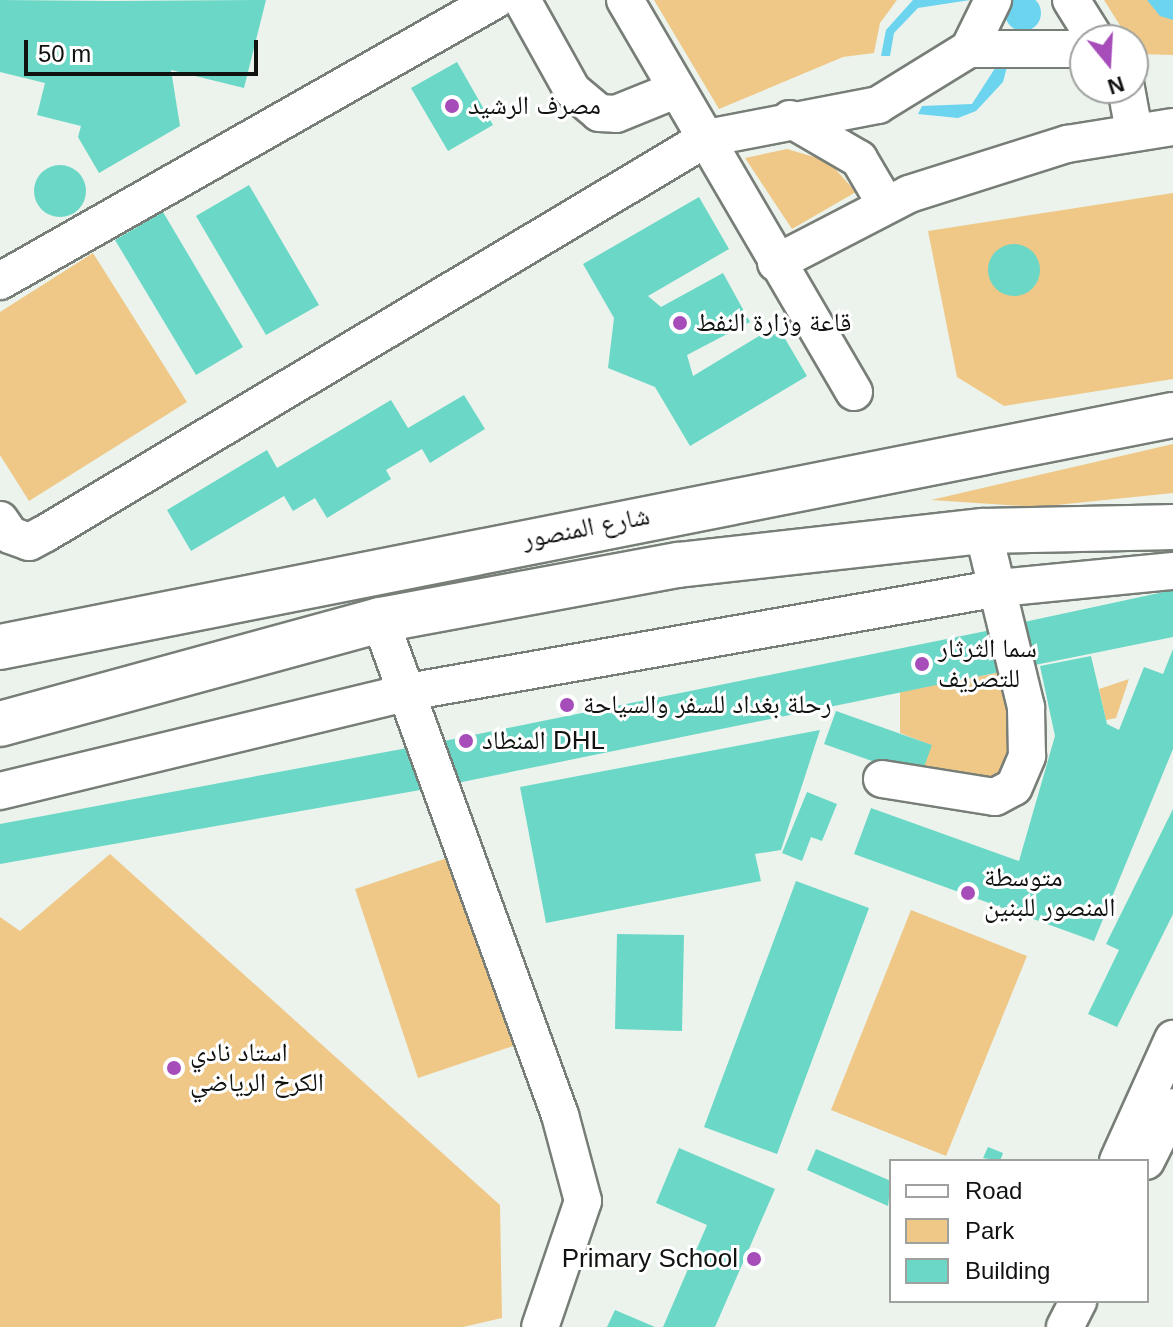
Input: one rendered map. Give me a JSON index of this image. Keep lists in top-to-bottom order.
{
  "streets": {
    "main road": ["شارع المنصور"]
  },
  "places": [
    "مصرف الرشيد",
    "قاعة وزارة النفط",
    "سما الثرثار للتصريف",
    "رحلة بغداد للسفر والسياحة",
    "المنطاد DHL",
    "متوسطة المنصور للبنين",
    "استاد نادي الكرخ الرياضي",
    "Primary School"
  ],
  "legend": ["Road", "Park", "Building"],
  "scale_bar": "50 m",
  "north": "bottom"
}
